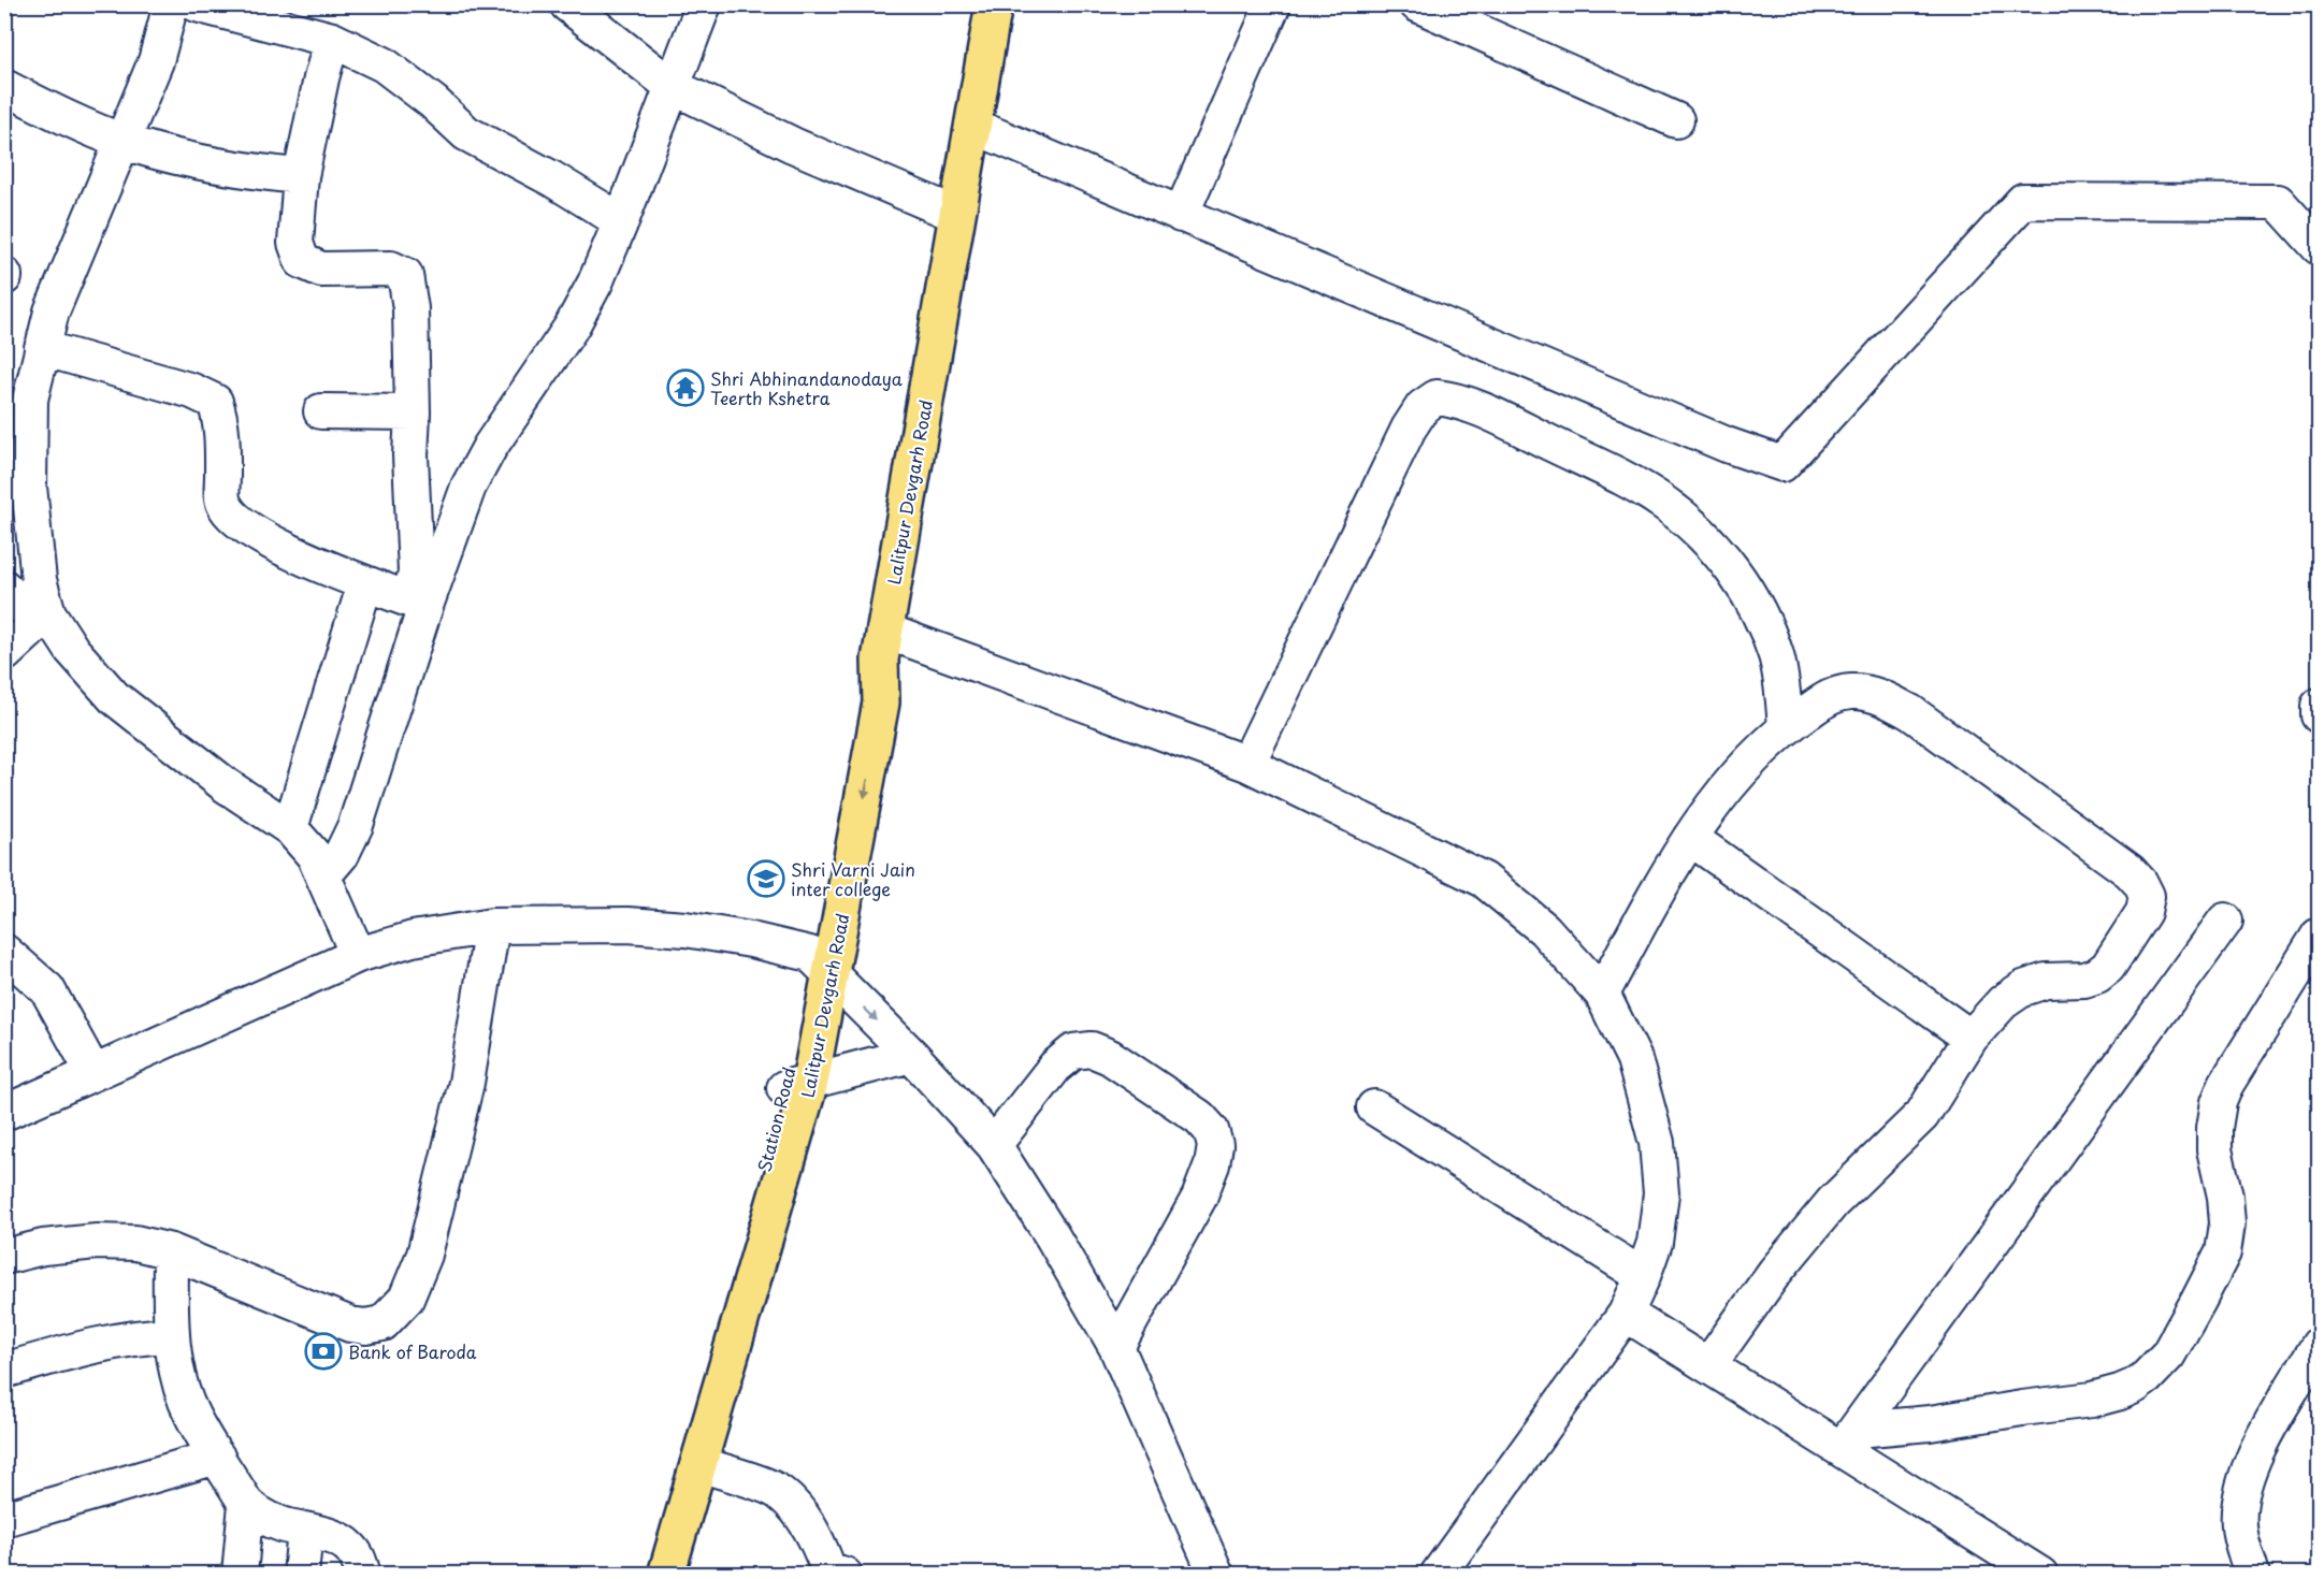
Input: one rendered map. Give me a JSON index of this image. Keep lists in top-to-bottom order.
{
  "streets": {
    "main road": ["Lalitpur Devgarh Road", "Station Road"]
  },
  "crossings": [
    ["Lalitpur Devgarh Road", "Station Road"]
  ],
  "places": {
    "temple": ["Shri Abhinandanodaya Teerth Kshetra"],
    "school or university": ["Shri Varni Jain inter college"],
    "bank": ["Bank of Baroda"]
  }
}
